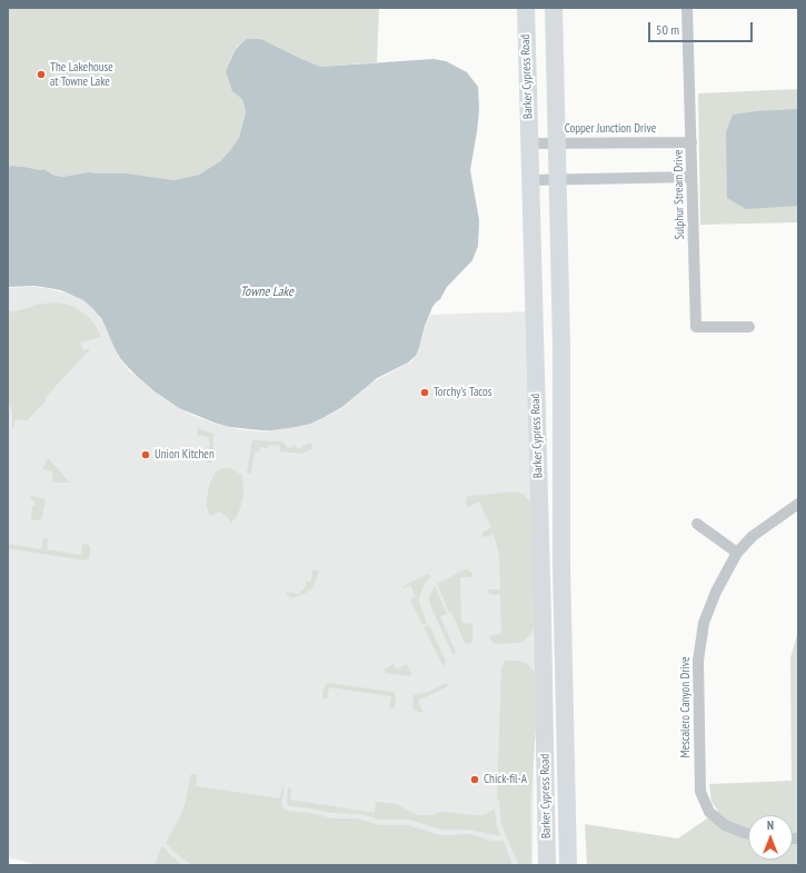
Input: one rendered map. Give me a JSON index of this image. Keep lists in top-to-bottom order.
{
  "streets": {
    "main road": ["Barker Cypress Road"],
    "street": ["Copper Junction Drive", "Sulphur Stream Drive", "Mescalero Canyon Drive"]
  },
  "crossings": [
    ["Barker Cypress Road", "Copper Junction Drive"],
    ["Copper Junction Drive", "Sulphur Stream Drive"]
  ],
  "water": ["Towne Lake"],
  "places": [
    "The Lakehouse at Towne Lake",
    "Torchy's Tacos",
    "Union Kitchen",
    "Chick-fil-A"
  ],
  "scale_bar": "50 m",
  "north": "top"
}
